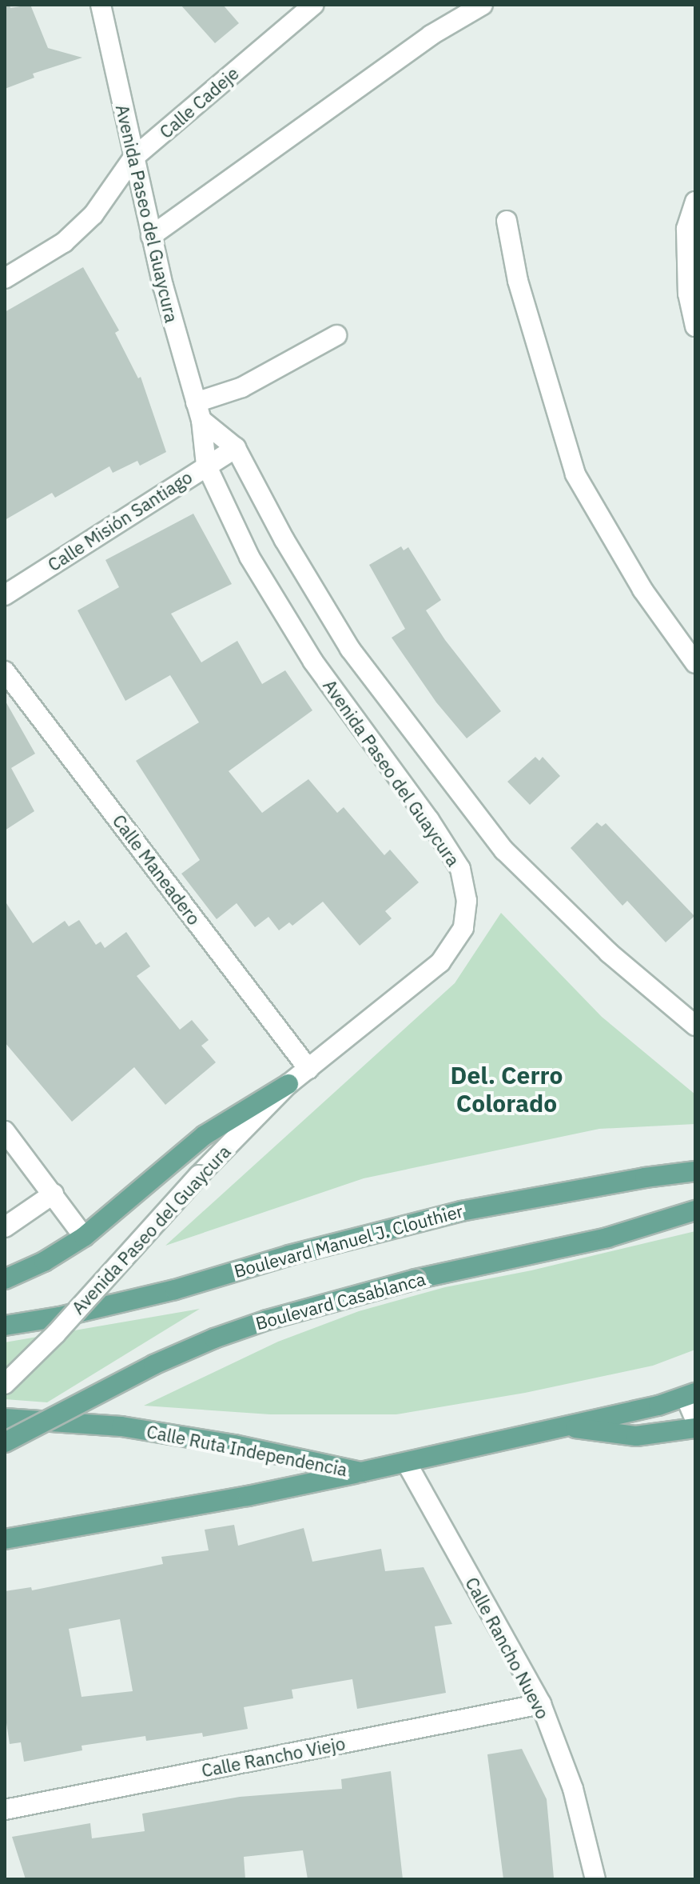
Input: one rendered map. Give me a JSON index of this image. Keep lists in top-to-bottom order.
{
  "streets": {
    "main road": ["Boulevard Manuel J. Clouthier", "Boulevard Casablanca", "Calle Ruta Independencia"],
    "street": [
      "Calle Cadeje",
      "Avenida Paseo del Guaycura",
      "Calle Misión Santiago",
      "Calle Maneadero",
      "Calle Rancho Nuevo",
      "Calle Rancho Viejo"
    ]
  },
  "crossings": [
    ["Calle Cadeje", "Avenida Paseo del Guaycura"],
    ["Avenida Paseo del Guaycura", "Calle Misión Santiago"],
    ["Avenida Paseo del Guaycura", "Calle Maneadero"],
    ["Calle Ruta Independencia", "Calle Rancho Nuevo"],
    ["Calle Rancho Nuevo", "Calle Rancho Viejo"]
  ],
  "districts": ["Del. Cerro Colorado"]
}
